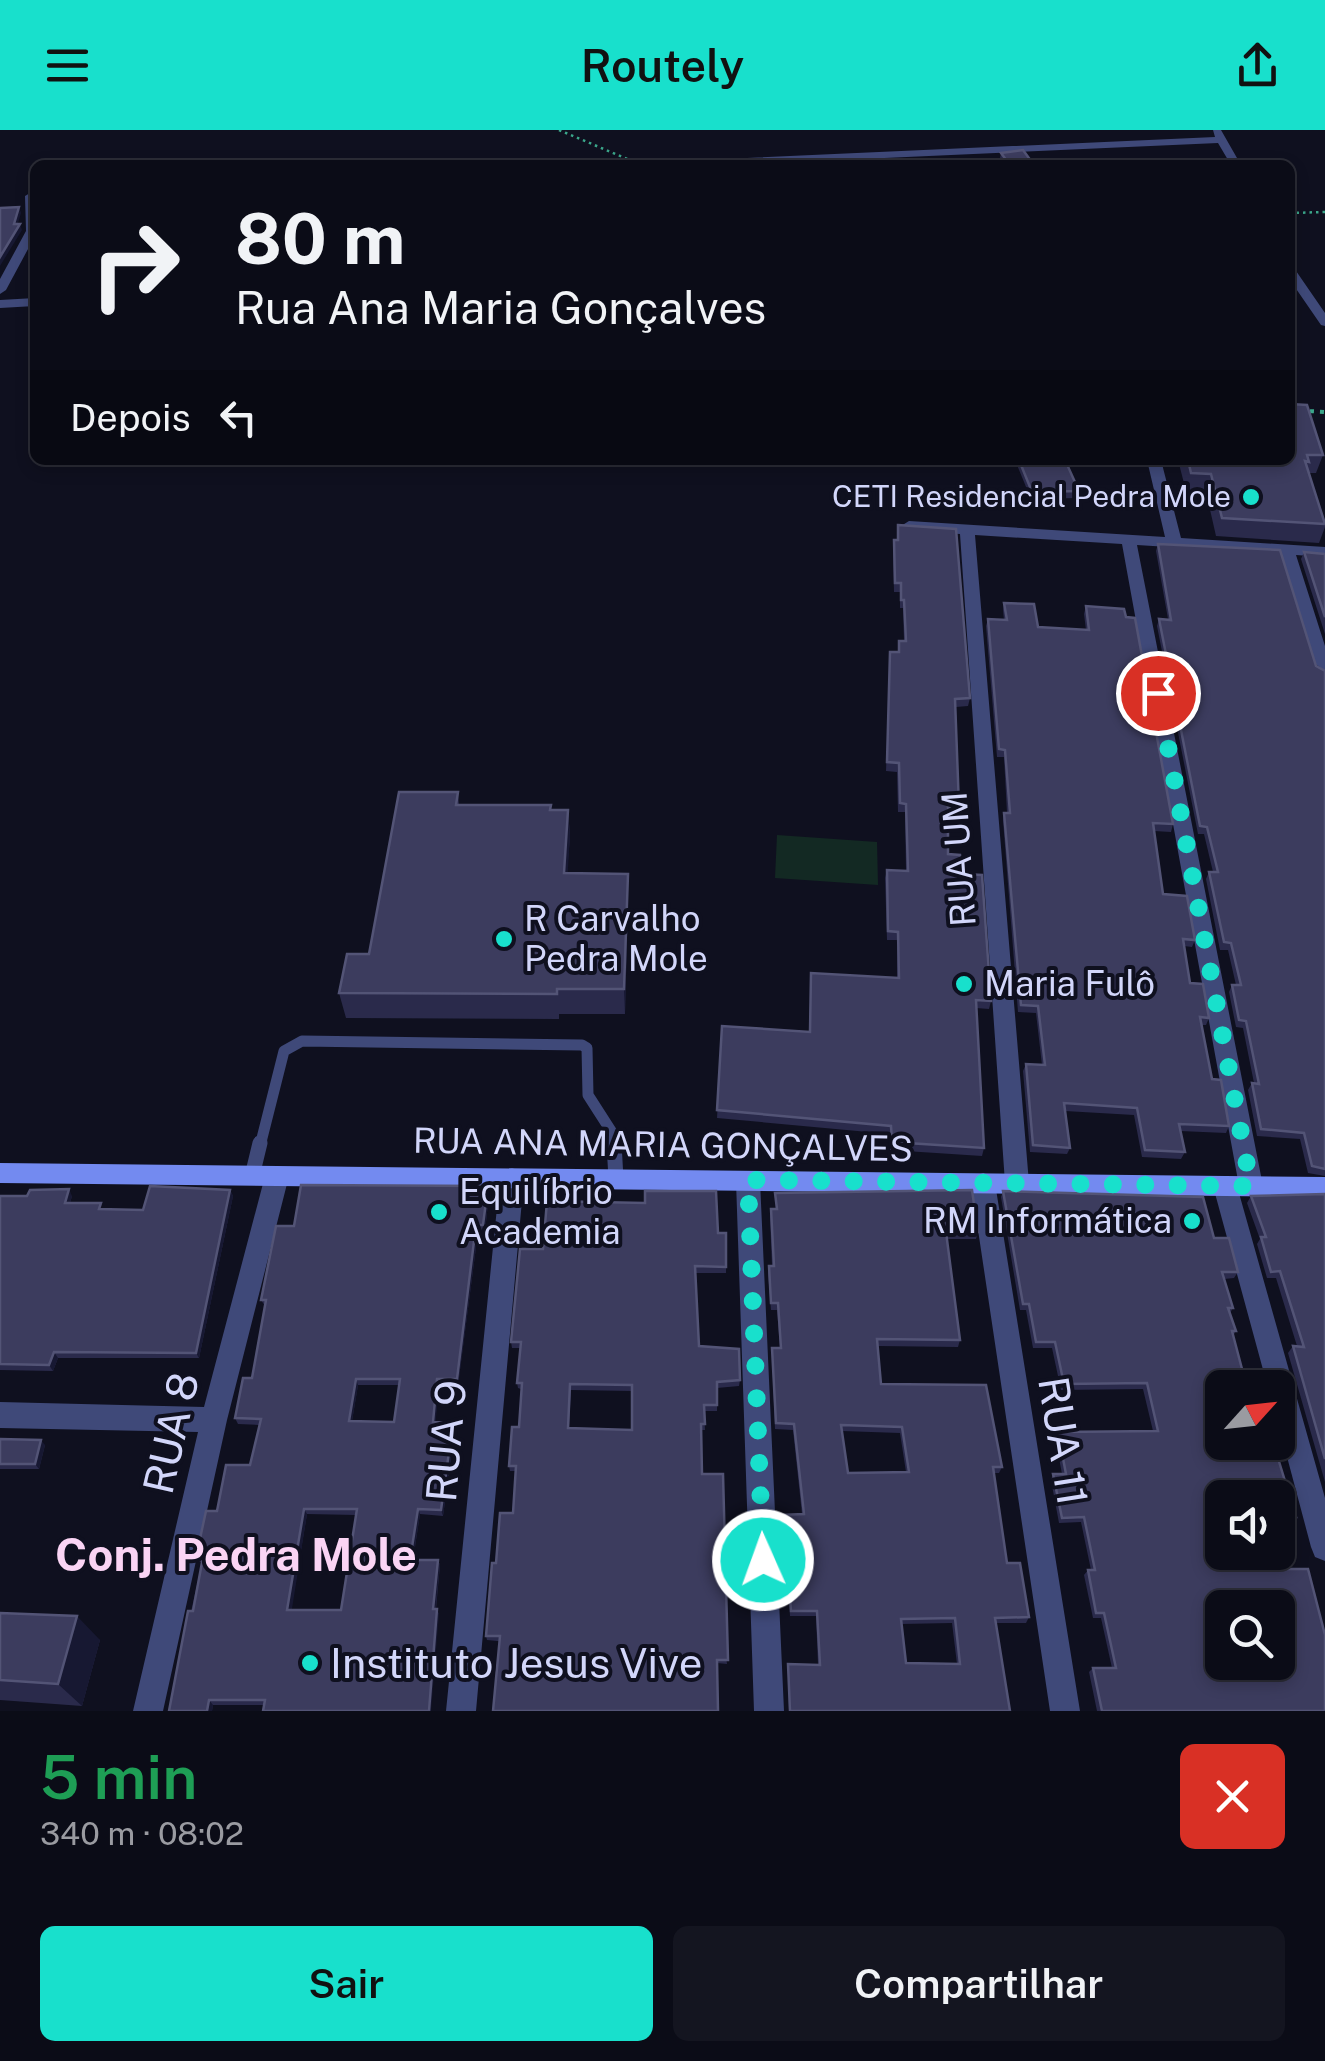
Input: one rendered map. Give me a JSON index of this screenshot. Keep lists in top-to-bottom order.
{
  "streets": {
    "street": [
      "RUA UM",
      "RUA ANA MARIA GONÇALVES",
      "RUA 8",
      "RUA 9",
      "RUA 11"
    ]
  },
  "crossings": [
    ["RUA UM", "RUA ANA MARIA GONÇALVES"],
    ["RUA ANA MARIA GONÇALVES", "RUA 8"],
    ["RUA ANA MARIA GONÇALVES", "RUA 9"],
    ["RUA ANA MARIA GONÇALVES", "RUA 11"]
  ],
  "districts": ["Conj. Pedra Mole"],
  "places": [
    "CETI Residencial Pedra Mole",
    "R Carvalho Pedra Mole",
    "Maria Fulô",
    "Equilíbrio Academia",
    "RM Informática",
    "Instituto Jesus Vive"
  ],
  "north": "top right",
  "page": {
    "header": "Routely",
    "turn": ["80 m", "Rua Ana Maria Gonçalves"],
    "then": "Depois",
    "heading": ["5 min", "340 m · 08:02"],
    "buttons": ["Sair", "Compartilhar"]
  }
}
